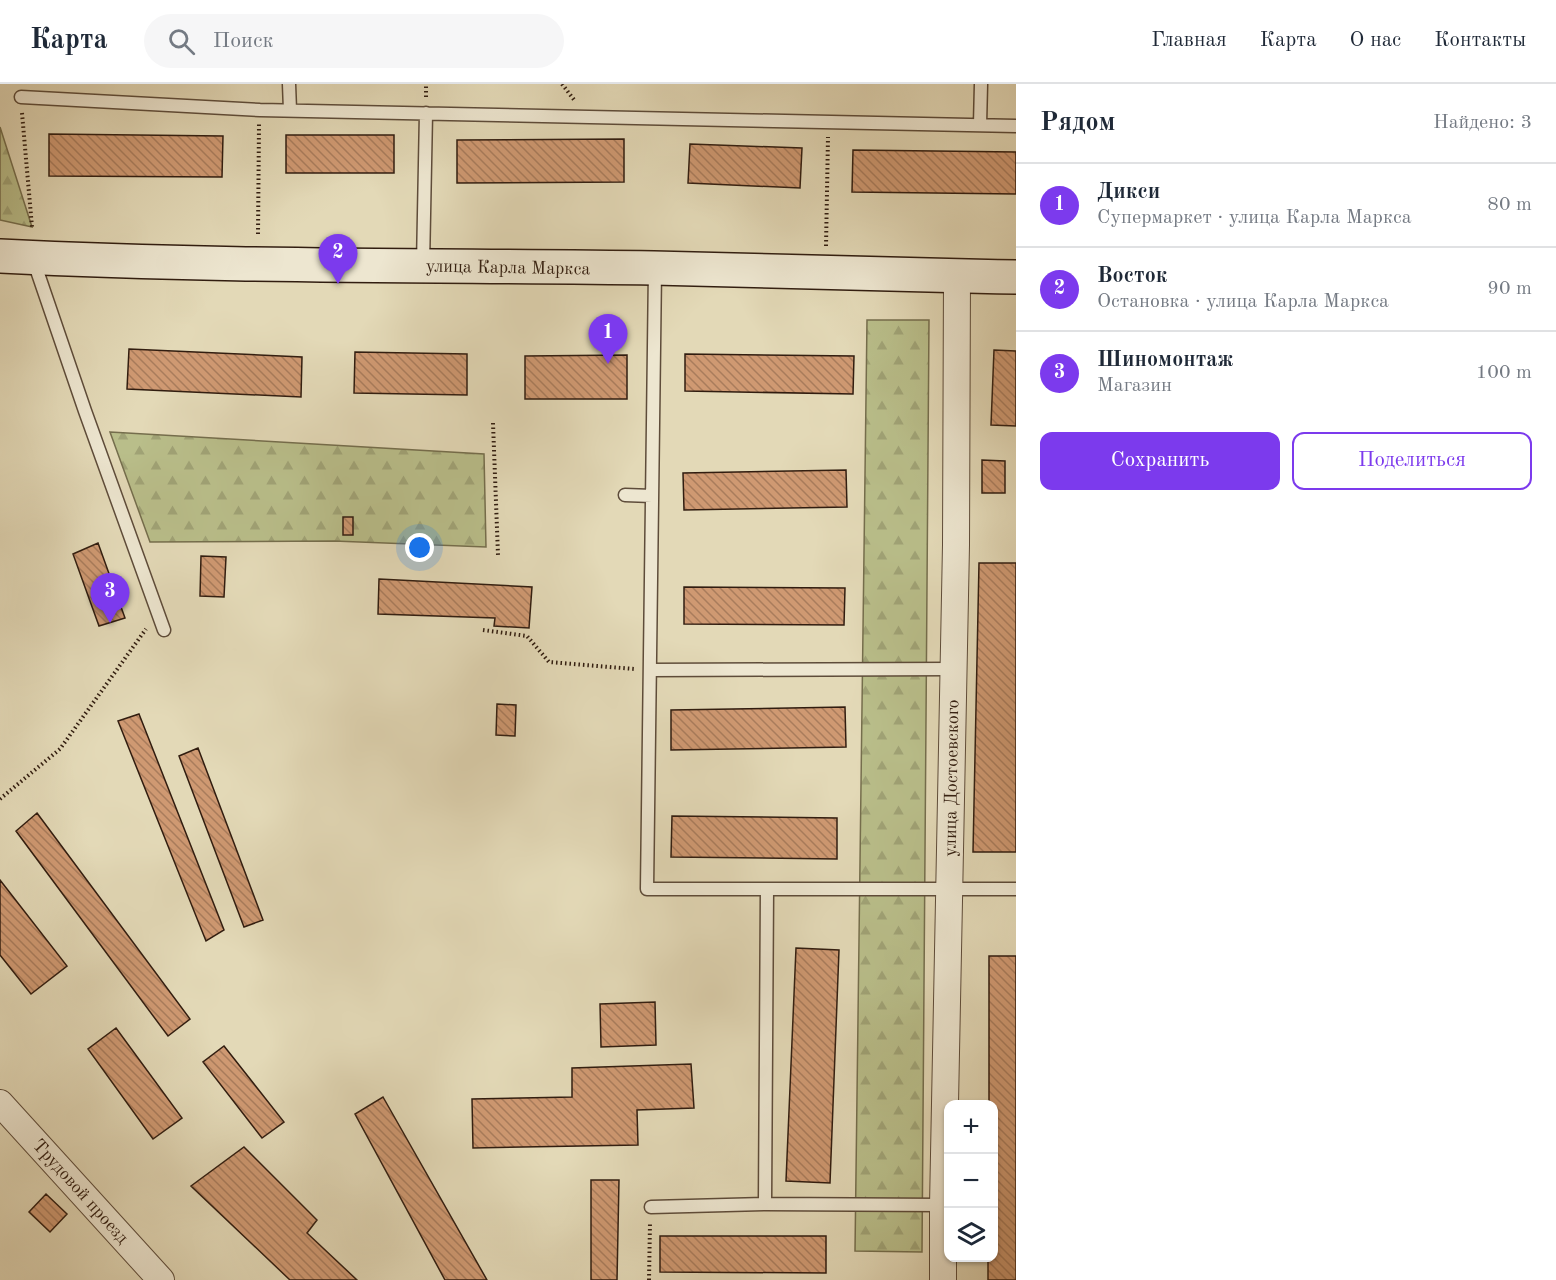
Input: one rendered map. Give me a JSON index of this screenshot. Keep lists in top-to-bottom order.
{
  "streets": {
    "main road": ["улица Карла Маркса"],
    "street": ["улица Достоевского", "Трудовой проезд"]
  },
  "crossings": [
    ["улица Карла Маркса", "улица Достоевского"]
  ],
  "page": {
    "header": "Карта",
    "search": "Поиск",
    "nav": [
      "Главная",
      "Карта",
      "О нас",
      "Контакты"
    ],
    "heading": ["Рядом", "Найдено: 3"],
    "list": [
      {
        "mark": "1",
        "name": "Дикси",
        "note": "Супермаркет · улица Карла Маркса",
        "value": "80 m"
      },
      {
        "mark": "2",
        "name": "Восток",
        "note": "Остановка · улица Карла Маркса",
        "value": "90 m"
      },
      {
        "mark": "3",
        "name": "Шиномонтаж",
        "note": "Магазин",
        "value": "100 m"
      }
    ],
    "pins": ["2", "1", "3"],
    "buttons": ["Сохранить", "Поделиться"],
    "map_buttons": ["+", "−"]
  }
}
